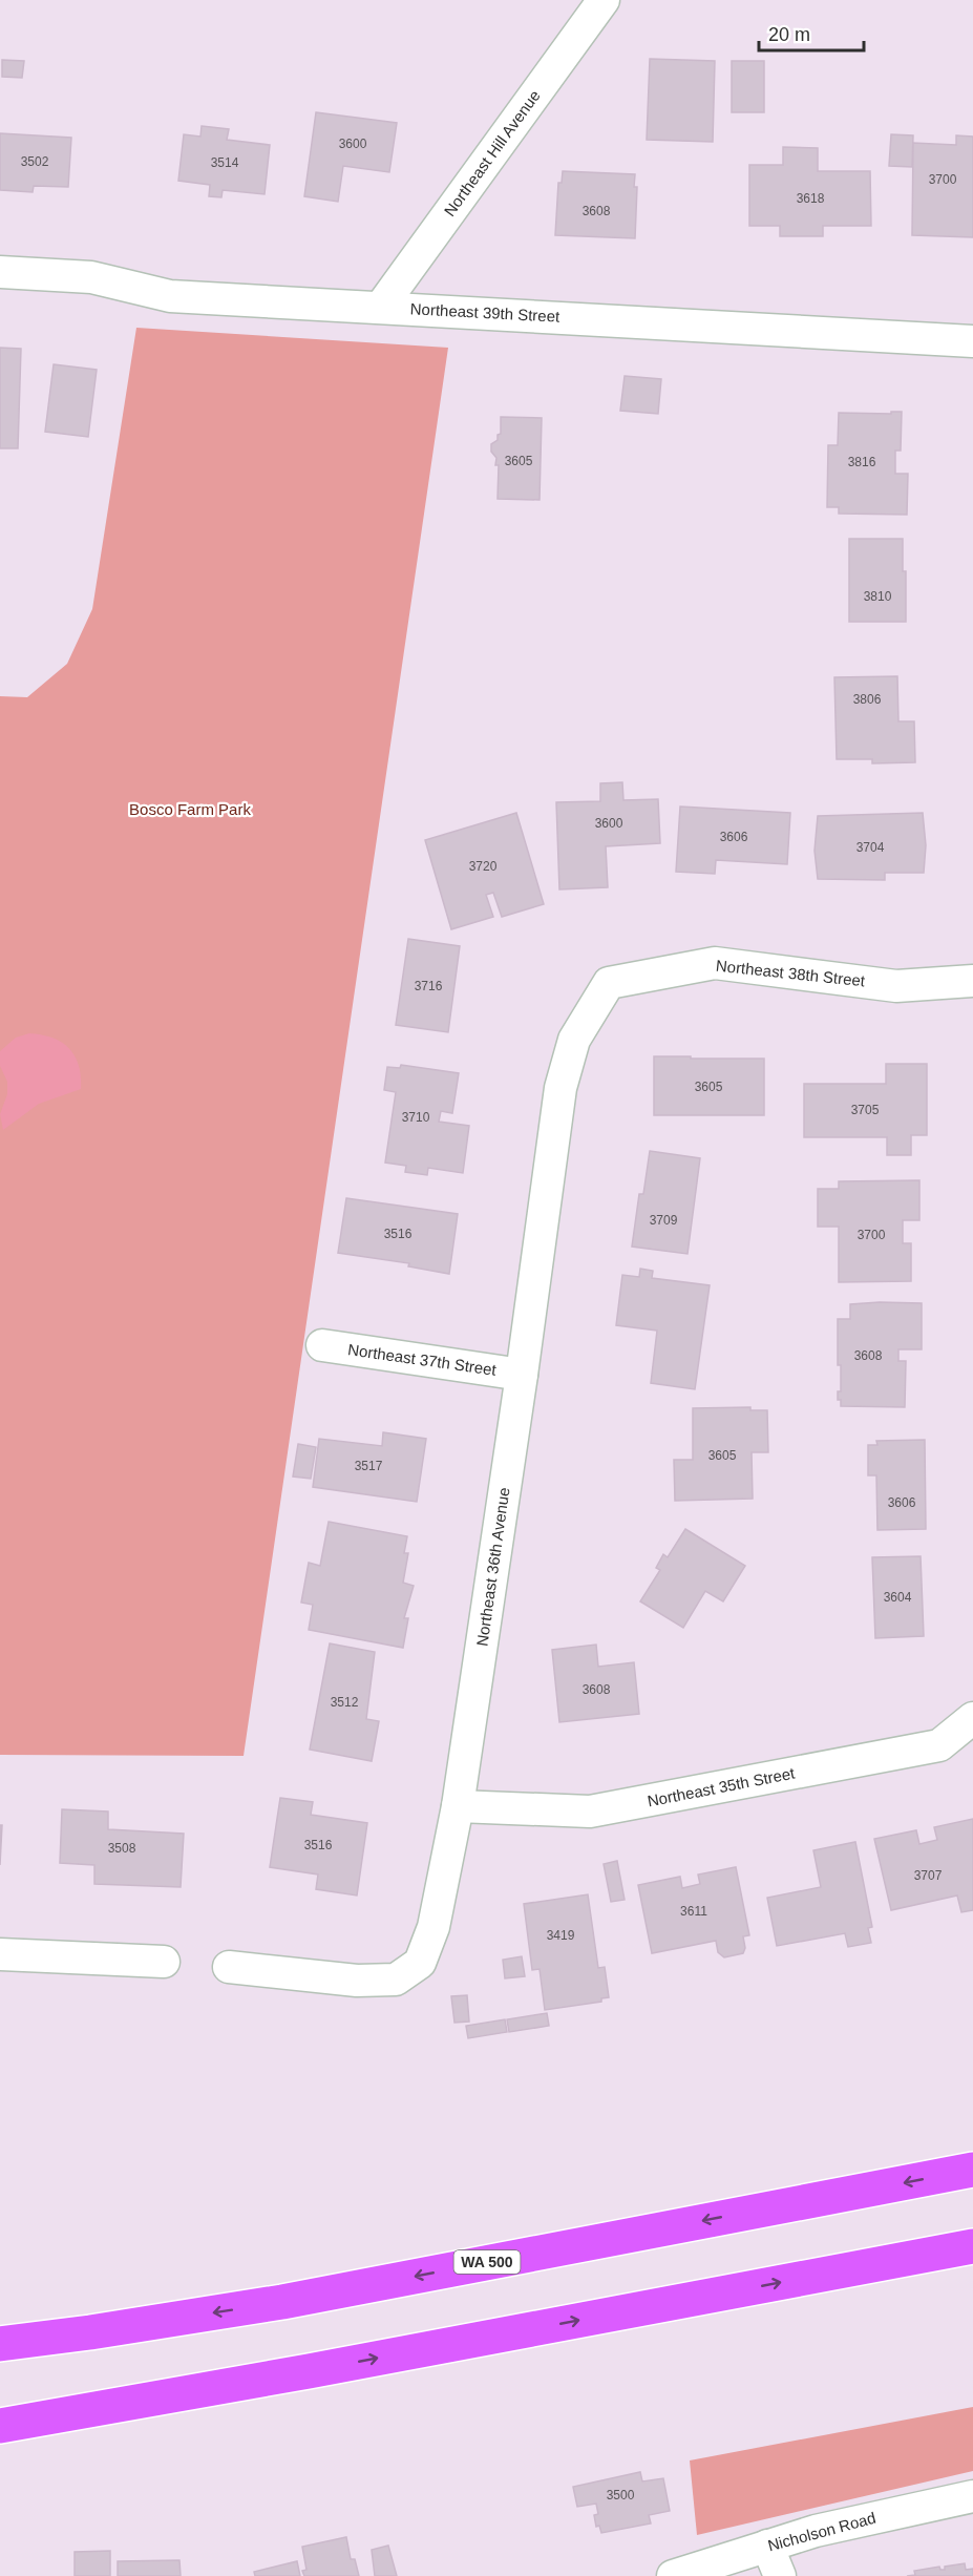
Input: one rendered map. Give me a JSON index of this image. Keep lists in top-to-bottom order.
{
  "streets": {
    "highway": ["WA 500"],
    "street": [
      "Northeast Hill Avenue",
      "Northeast 39th Street",
      "Northeast 38th Street",
      "Northeast 37th Street",
      "Northeast 36th Avenue",
      "Northeast 35th Street",
      "Nicholson Road"
    ]
  },
  "crossings": [
    ["Northeast Hill Avenue", "Northeast 39th Street"],
    ["Northeast 38th Street", "Northeast 36th Avenue"],
    ["Northeast 37th Street", "Northeast 36th Avenue"],
    ["Northeast 36th Avenue", "Northeast 35th Street"]
  ],
  "parks": ["Bosco Farm Park"],
  "house_numbers": [
    "3600",
    "3502",
    "3514",
    "3700",
    "3618",
    "3608",
    "3605",
    "3816",
    "3810",
    "3806",
    "3600",
    "3606",
    "3704",
    "3720",
    "3716",
    "3605",
    "3705",
    "3710",
    "3709",
    "3516",
    "3700",
    "3608",
    "3605",
    "3517",
    "3606",
    "3604",
    "3608",
    "3512",
    "3516",
    "3508",
    "3707",
    "3611",
    "3419",
    "3500"
  ],
  "scale_bar": "20 m"
}
